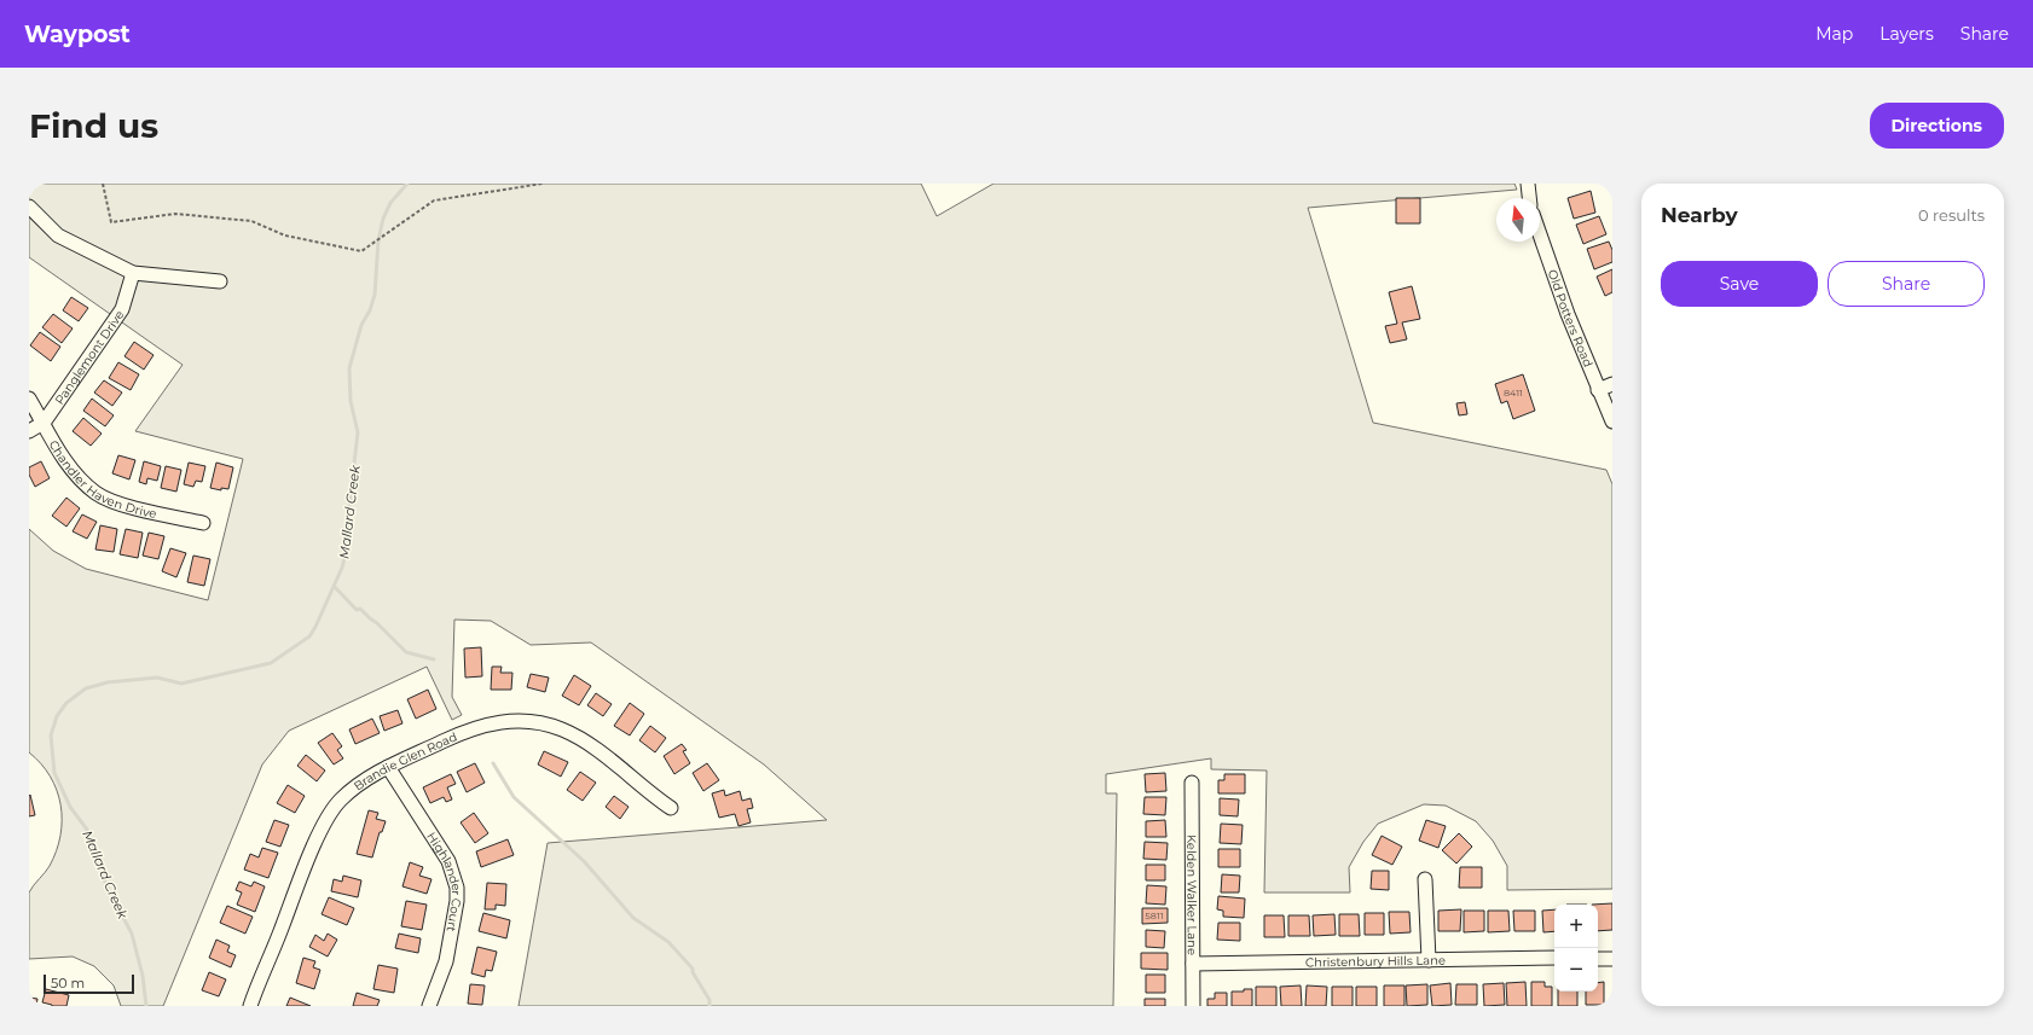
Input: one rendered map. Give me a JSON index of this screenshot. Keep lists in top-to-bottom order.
{
  "streets": {
    "street": [
      "Old Potters Road",
      "Panglemont Drive",
      "Chandler Haven Drive",
      "Brandie Glen Road",
      "Highlander Court",
      "Kelden Walker Lane",
      "Christenbury Hills Lane"
    ]
  },
  "crossings": [
    ["Panglemont Drive", "Chandler Haven Drive"],
    ["Brandie Glen Road", "Highlander Court"],
    ["Kelden Walker Lane", "Christenbury Hills Lane"]
  ],
  "water": ["Mallard Creek"],
  "house_numbers": ["8411", "5811"],
  "scale_bar": "50 m",
  "north": "top",
  "page": {
    "header": "Waypost",
    "nav": ["Map", "Layers", "Share"],
    "buttons": [
      "Directions",
      ["Save", "Share"]
    ],
    "title": "Find us",
    "heading": ["Nearby", "0 results"],
    "map_buttons": ["+", "−"],
    "scale": "50 m"
  }
}
